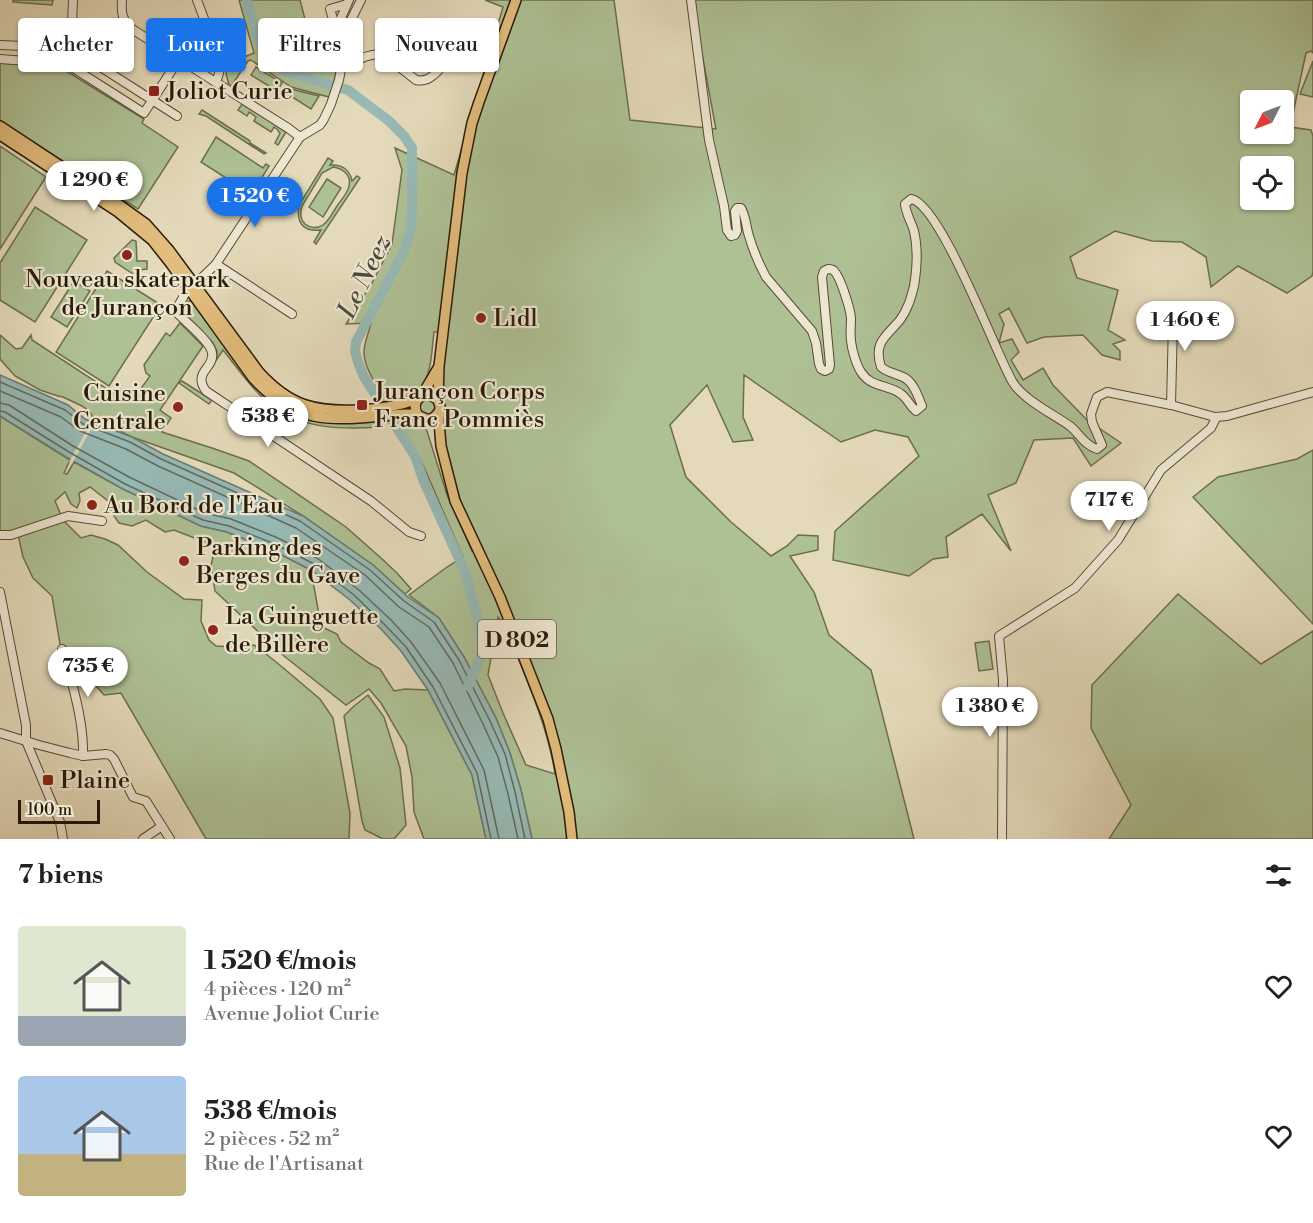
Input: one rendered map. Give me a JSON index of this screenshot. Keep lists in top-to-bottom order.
{
  "streets": {
    "main road": ["D 802"]
  },
  "water": ["Le Neez"],
  "places": {
    "transit": ["Joliot Curie", "Jurançon Corps Franc Pommiès", "Plaine"],
    "other": [
      "Nouveau skatepark de Jurançon",
      "Lidl",
      "Cuisine Centrale",
      "Au Bord de l'Eau",
      "Parking des Berges du Gave",
      "La Guinguette de Billère"
    ]
  },
  "scale_bar": "100 m",
  "north": "bottom left",
  "page": {
    "chip": [
      "Acheter",
      "Louer",
      "Filtres",
      "Nouveau"
    ],
    "price": [
      "1 290 €",
      "1 520 €",
      "1 460 €",
      "538 €",
      "717 €",
      "735 €",
      "1 380 €"
    ],
    "scale": "100 m",
    "heading": "7 biens",
    "list": [
      {
        "name": "1 520 €/mois",
        "note": "4 pièces · 120 m² · Avenue Joliot Curie"
      },
      {
        "name": "538 €/mois",
        "note": "2 pièces · 52 m² · Rue de l'Artisanat"
      }
    ]
  }
}
